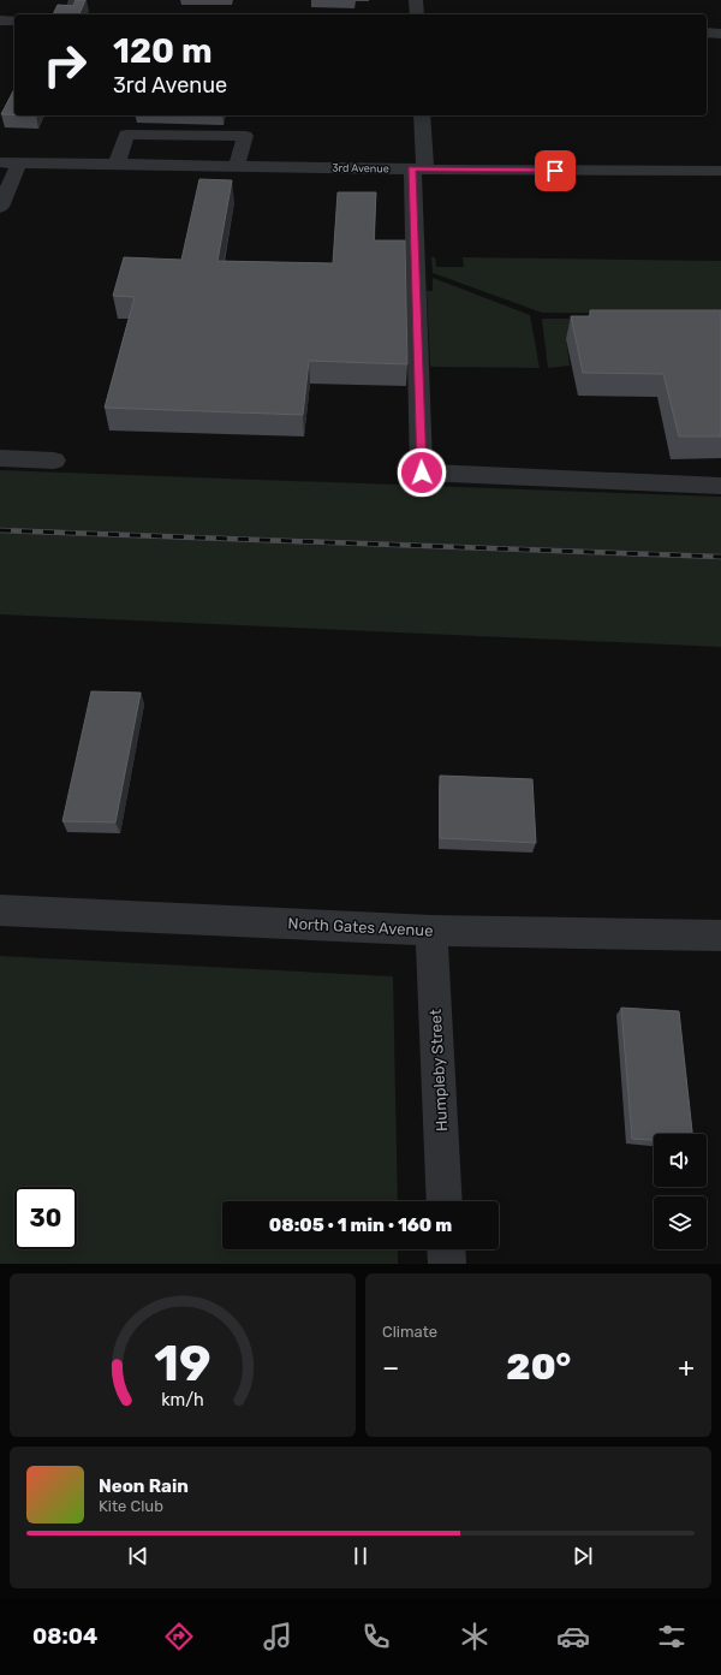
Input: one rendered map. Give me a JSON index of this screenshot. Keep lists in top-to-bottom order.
{
  "streets": {
    "street": ["3rd Avenue", "North Gates Avenue", "Humpleby Street"]
  },
  "crossings": [
    ["North Gates Avenue", "Humpleby Street"]
  ],
  "page": {
    "turn": ["120 m", "3rd Avenue"],
    "limit": "30",
    "trip": "08:05 · 1 min · 160 m",
    "tile": "Climate",
    "heat": ["−", "20°", "+"],
    "song": ["Neon Rain", "Kite Club"],
    "tabs": "08:04",
    "gauge": ["19", "km/h"]
  }
}
